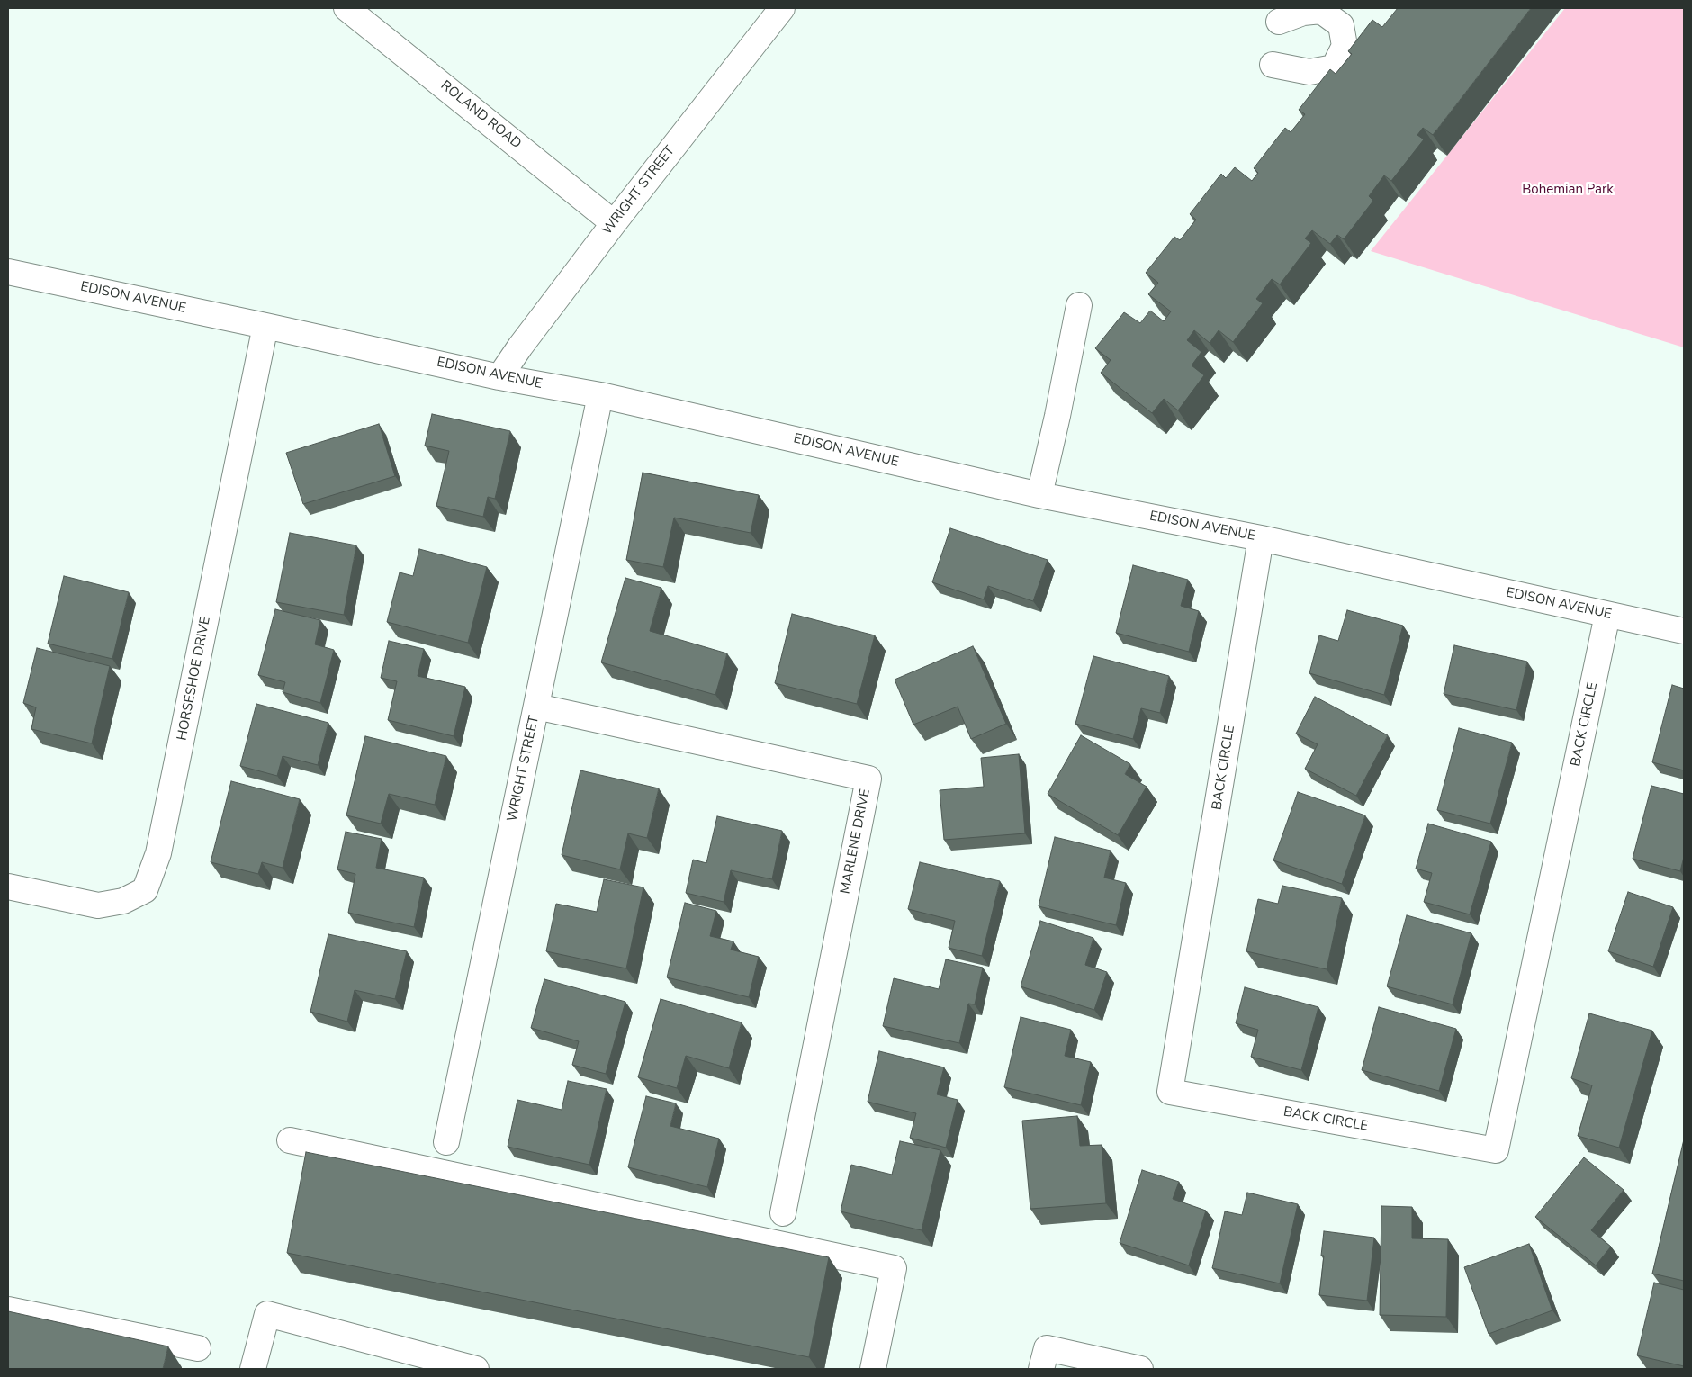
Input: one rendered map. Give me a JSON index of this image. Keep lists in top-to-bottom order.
{
  "streets": {
    "street": [
      "ROLAND ROAD",
      "WRIGHT STREET",
      "EDISON AVENUE",
      "HORSESHOE DRIVE",
      "BACK CIRCLE",
      "MARLENE DRIVE"
    ]
  },
  "crossings": [
    ["ROLAND ROAD", "WRIGHT STREET"],
    ["WRIGHT STREET", "EDISON AVENUE"],
    ["WRIGHT STREET", "MARLENE DRIVE"],
    ["EDISON AVENUE", "HORSESHOE DRIVE"],
    ["EDISON AVENUE", "BACK CIRCLE"]
  ],
  "parks": ["Bohemian Park"]
}
